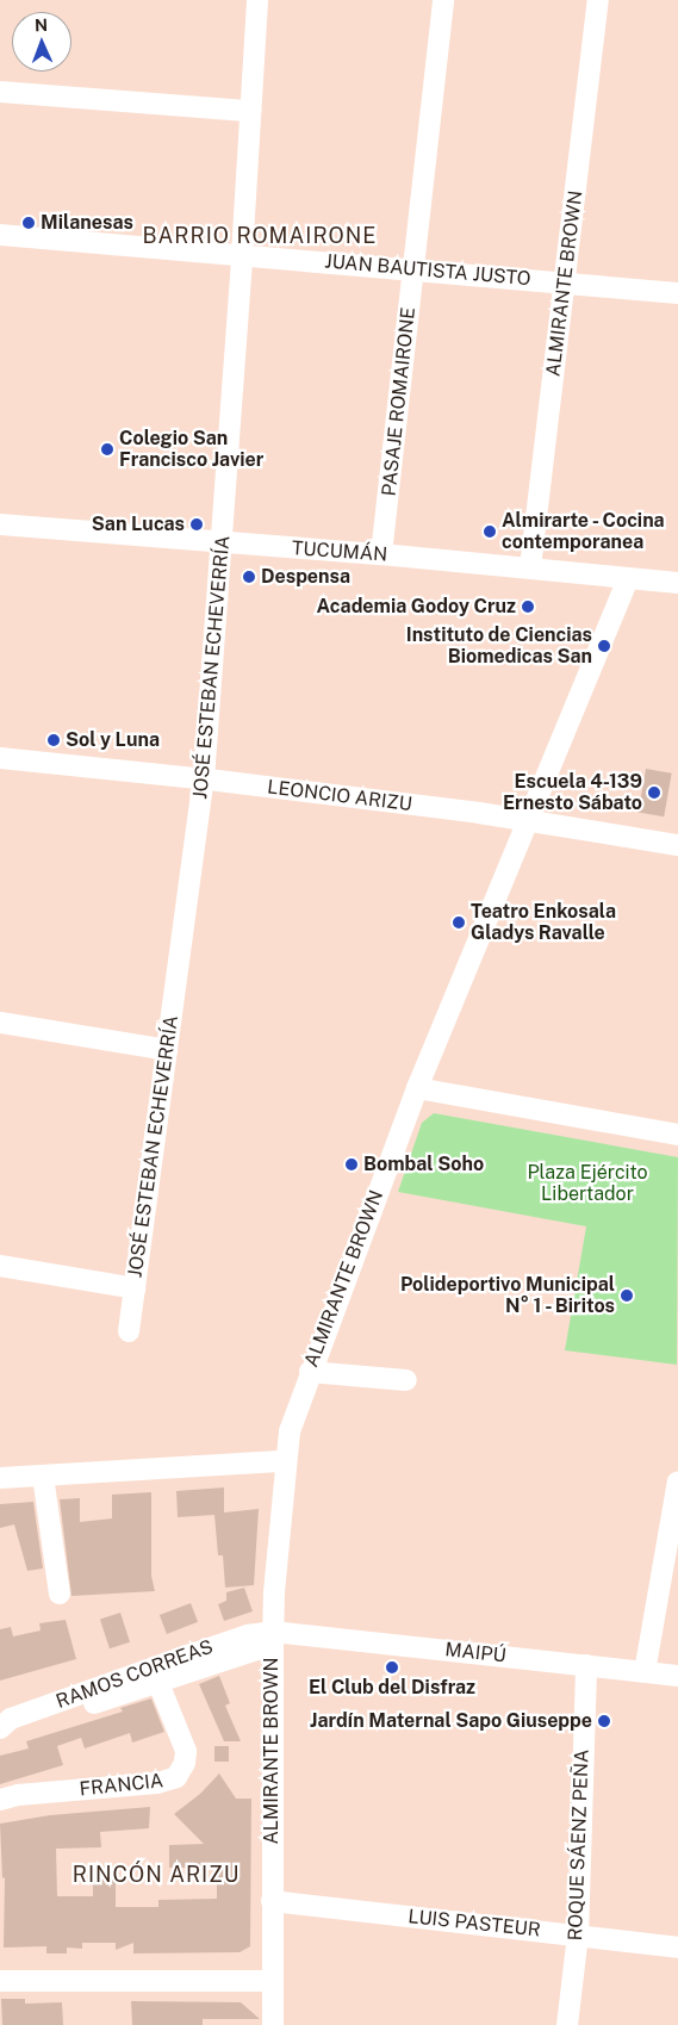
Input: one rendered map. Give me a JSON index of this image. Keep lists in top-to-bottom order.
{
  "streets": {
    "street": [
      "JUAN BAUTISTA JUSTO",
      "ALMIRANTE BROWN",
      "PASAJE ROMAIRONE",
      "TUCUMÁN",
      "JOSÉ ESTEBAN ECHEVERRÍA",
      "LEONCIO ARIZU",
      "MAIPÚ",
      "RAMOS CORREAS",
      "FRANCIA",
      "ROQUE SÁENZ PEÑA",
      "LUIS PASTEUR"
    ]
  },
  "crossings": [
    ["JUAN BAUTISTA JUSTO", "ALMIRANTE BROWN"],
    ["JUAN BAUTISTA JUSTO", "PASAJE ROMAIRONE"],
    ["JUAN BAUTISTA JUSTO", "JOSÉ ESTEBAN ECHEVERRÍA"],
    ["ALMIRANTE BROWN", "TUCUMÁN"],
    ["ALMIRANTE BROWN", "LEONCIO ARIZU"],
    ["ALMIRANTE BROWN", "MAIPÚ"],
    ["ALMIRANTE BROWN", "RAMOS CORREAS"],
    ["ALMIRANTE BROWN", "LUIS PASTEUR"],
    ["PASAJE ROMAIRONE", "TUCUMÁN"],
    ["TUCUMÁN", "JOSÉ ESTEBAN ECHEVERRÍA"],
    ["JOSÉ ESTEBAN ECHEVERRÍA", "LEONCIO ARIZU"],
    ["MAIPÚ", "RAMOS CORREAS"],
    ["MAIPÚ", "ROQUE SÁENZ PEÑA"],
    ["RAMOS CORREAS", "FRANCIA"],
    ["ROQUE SÁENZ PEÑA", "LUIS PASTEUR"]
  ],
  "districts": ["BARRIO ROMAIRONE", "RINCÓN ARIZU"],
  "parks": ["Plaza Ejército Libertador"],
  "places": [
    "Milanesas",
    "Colegio San Francisco Javier",
    "San Lucas",
    "Almirarte - Cocina contemporanea",
    "Despensa",
    "Academia Godoy Cruz",
    "Instituto de Ciencias Biomedicas San",
    "Sol y Luna",
    "Escuela 4-139 Ernesto Sábato",
    "Teatro Enkosala Gladys Ravalle",
    "Bombal Soho",
    "Polideportivo Municipal N° 1 - Biritos",
    "El Club del Disfraz",
    "Jardín Maternal Sapo Giuseppe"
  ],
  "north": "top"
}
